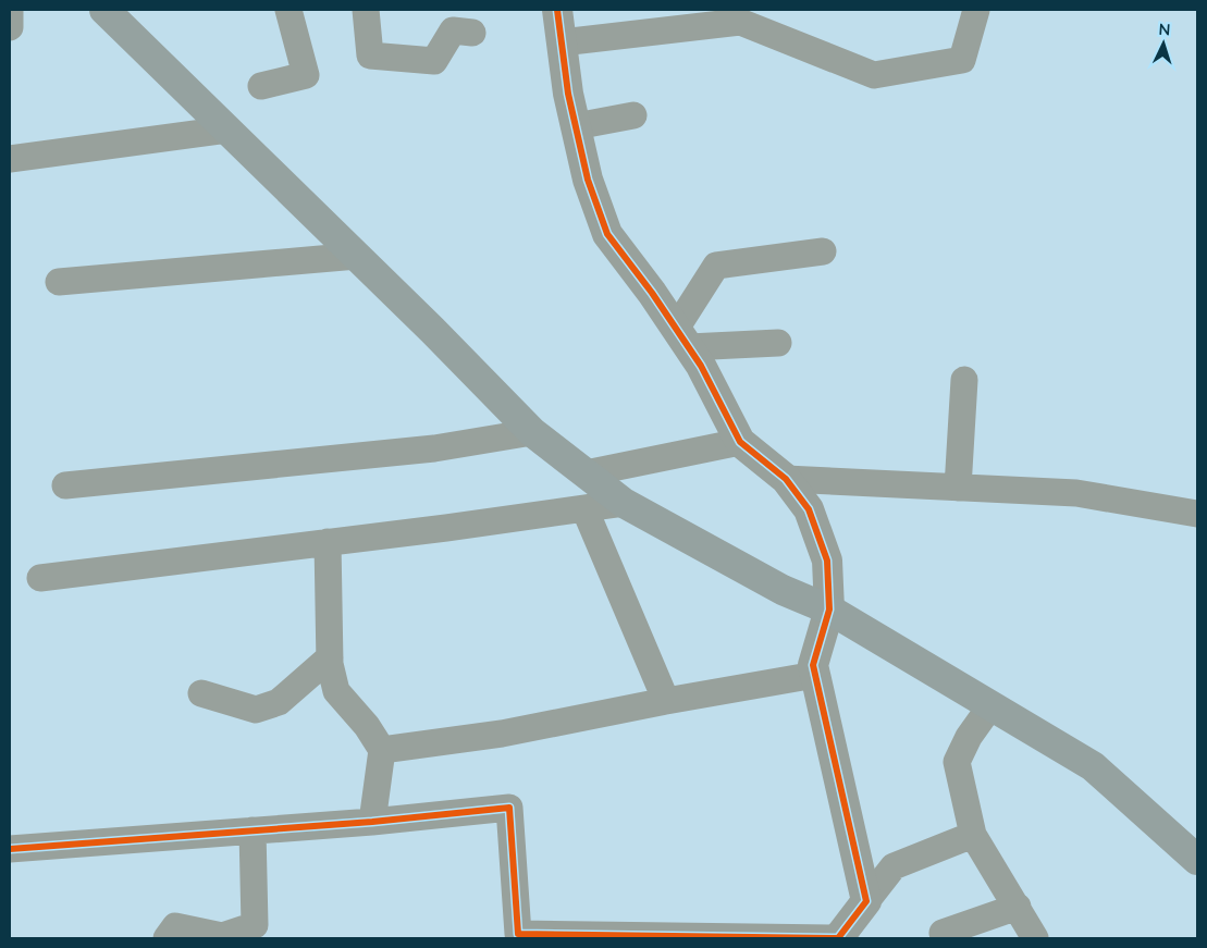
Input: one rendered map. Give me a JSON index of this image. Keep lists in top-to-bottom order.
{
  "north": "top"
}
